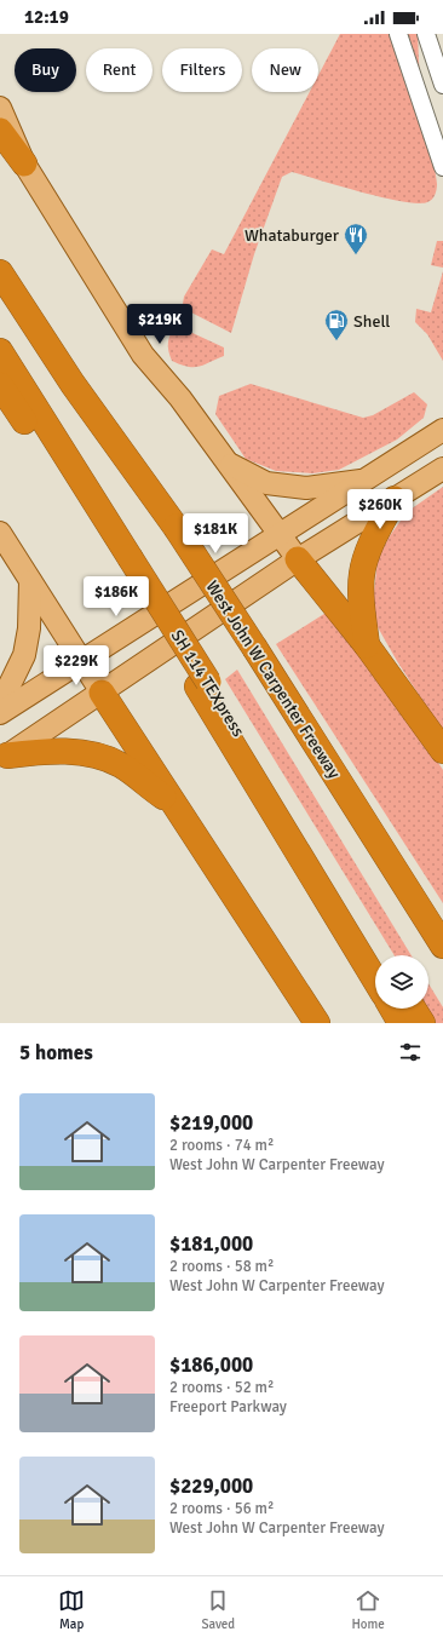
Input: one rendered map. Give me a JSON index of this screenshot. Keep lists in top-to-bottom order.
{
  "streets": {
    "highway": ["West John W Carpenter Freeway", "SH 114 TEXpress"]
  },
  "places": {
    "restaurant": ["Whataburger"],
    "fuel station": ["Shell"]
  },
  "page": {
    "status": "12:19",
    "chip": [
      "Buy",
      "Rent",
      "Filters",
      "New"
    ],
    "price": [
      "$219K",
      "$260K",
      "$181K",
      "$186K",
      "$229K"
    ],
    "heading": "5 homes",
    "list": [
      {
        "name": "$219,000",
        "note": "2 rooms · 74 m² · West John W Carpenter Freeway"
      },
      {
        "name": "$181,000",
        "note": "2 rooms · 58 m² · West John W Carpenter Freeway"
      },
      {
        "name": "$186,000",
        "note": "2 rooms · 52 m² · Freeport Parkway"
      },
      {
        "name": "$229,000",
        "note": "2 rooms · 56 m² · West John W Carpenter Freeway"
      }
    ],
    "tabs": ["Map", "Saved", "Home"]
  }
}
